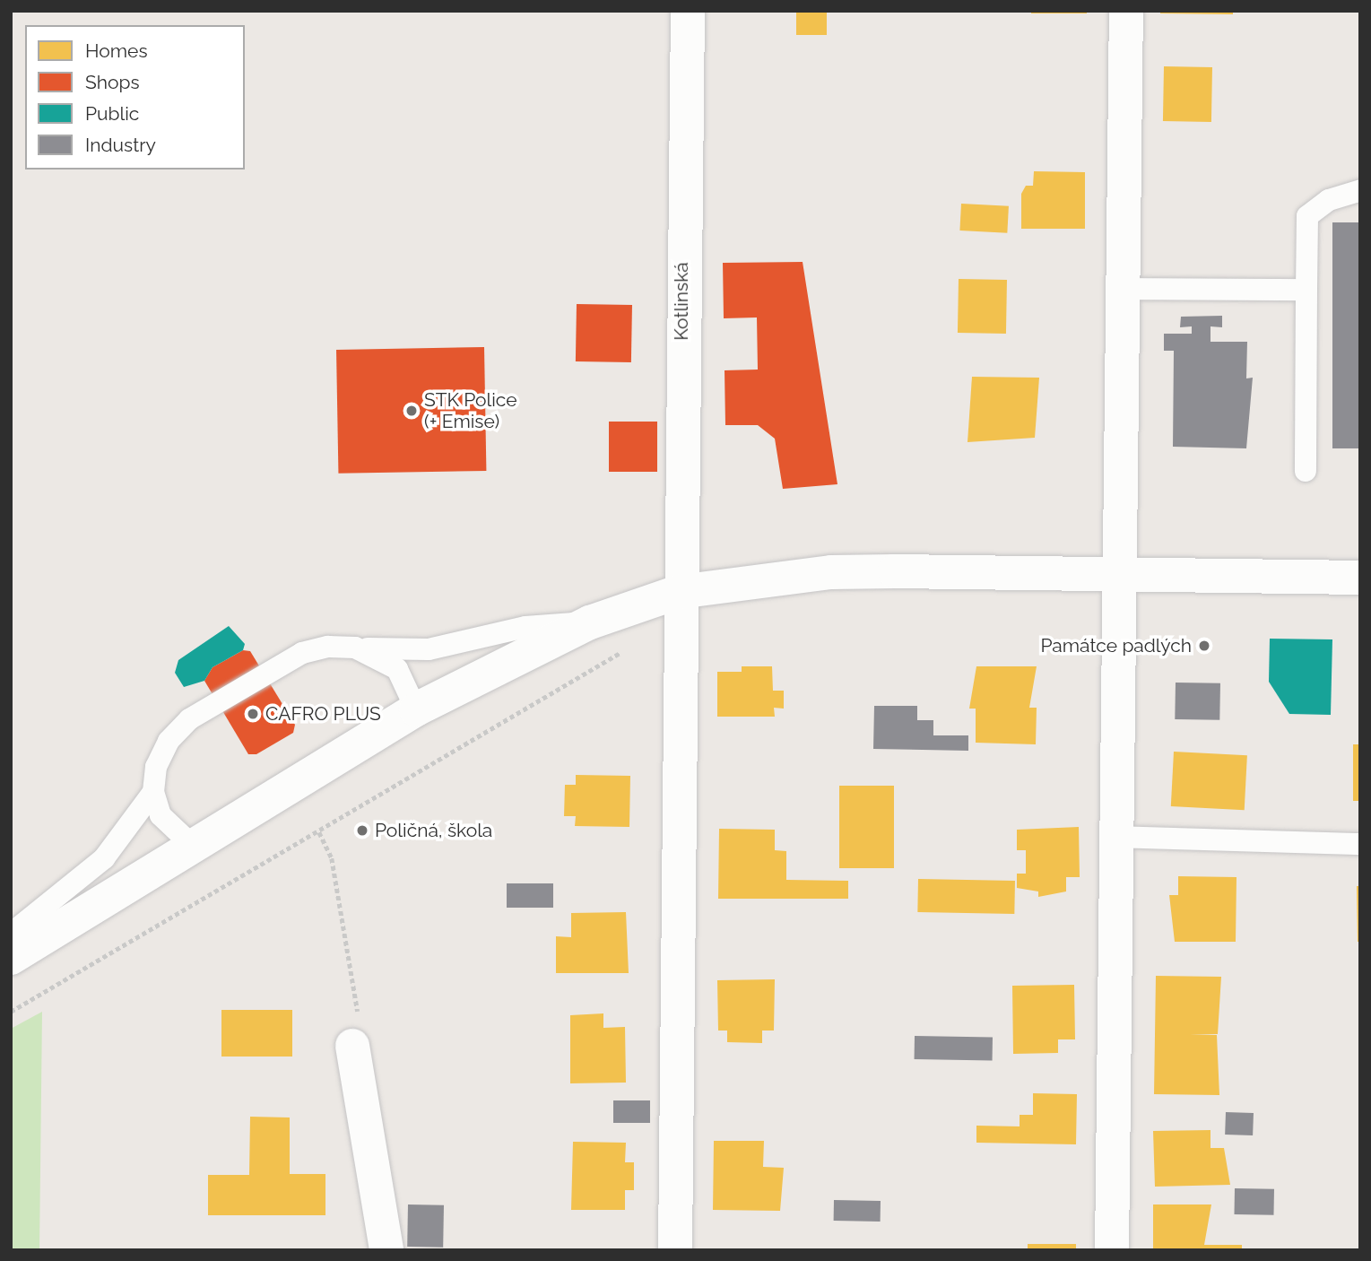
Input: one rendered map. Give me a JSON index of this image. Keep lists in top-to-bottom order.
{
  "streets": {
    "street": ["Kotlinská"]
  },
  "places": [
    "STK Police (+ Emise)",
    "Památce padlých",
    "CAFRO PLUS",
    "Poličná, škola"
  ],
  "legend": [
    "Homes",
    "Shops",
    "Public",
    "Industry"
  ]
}
